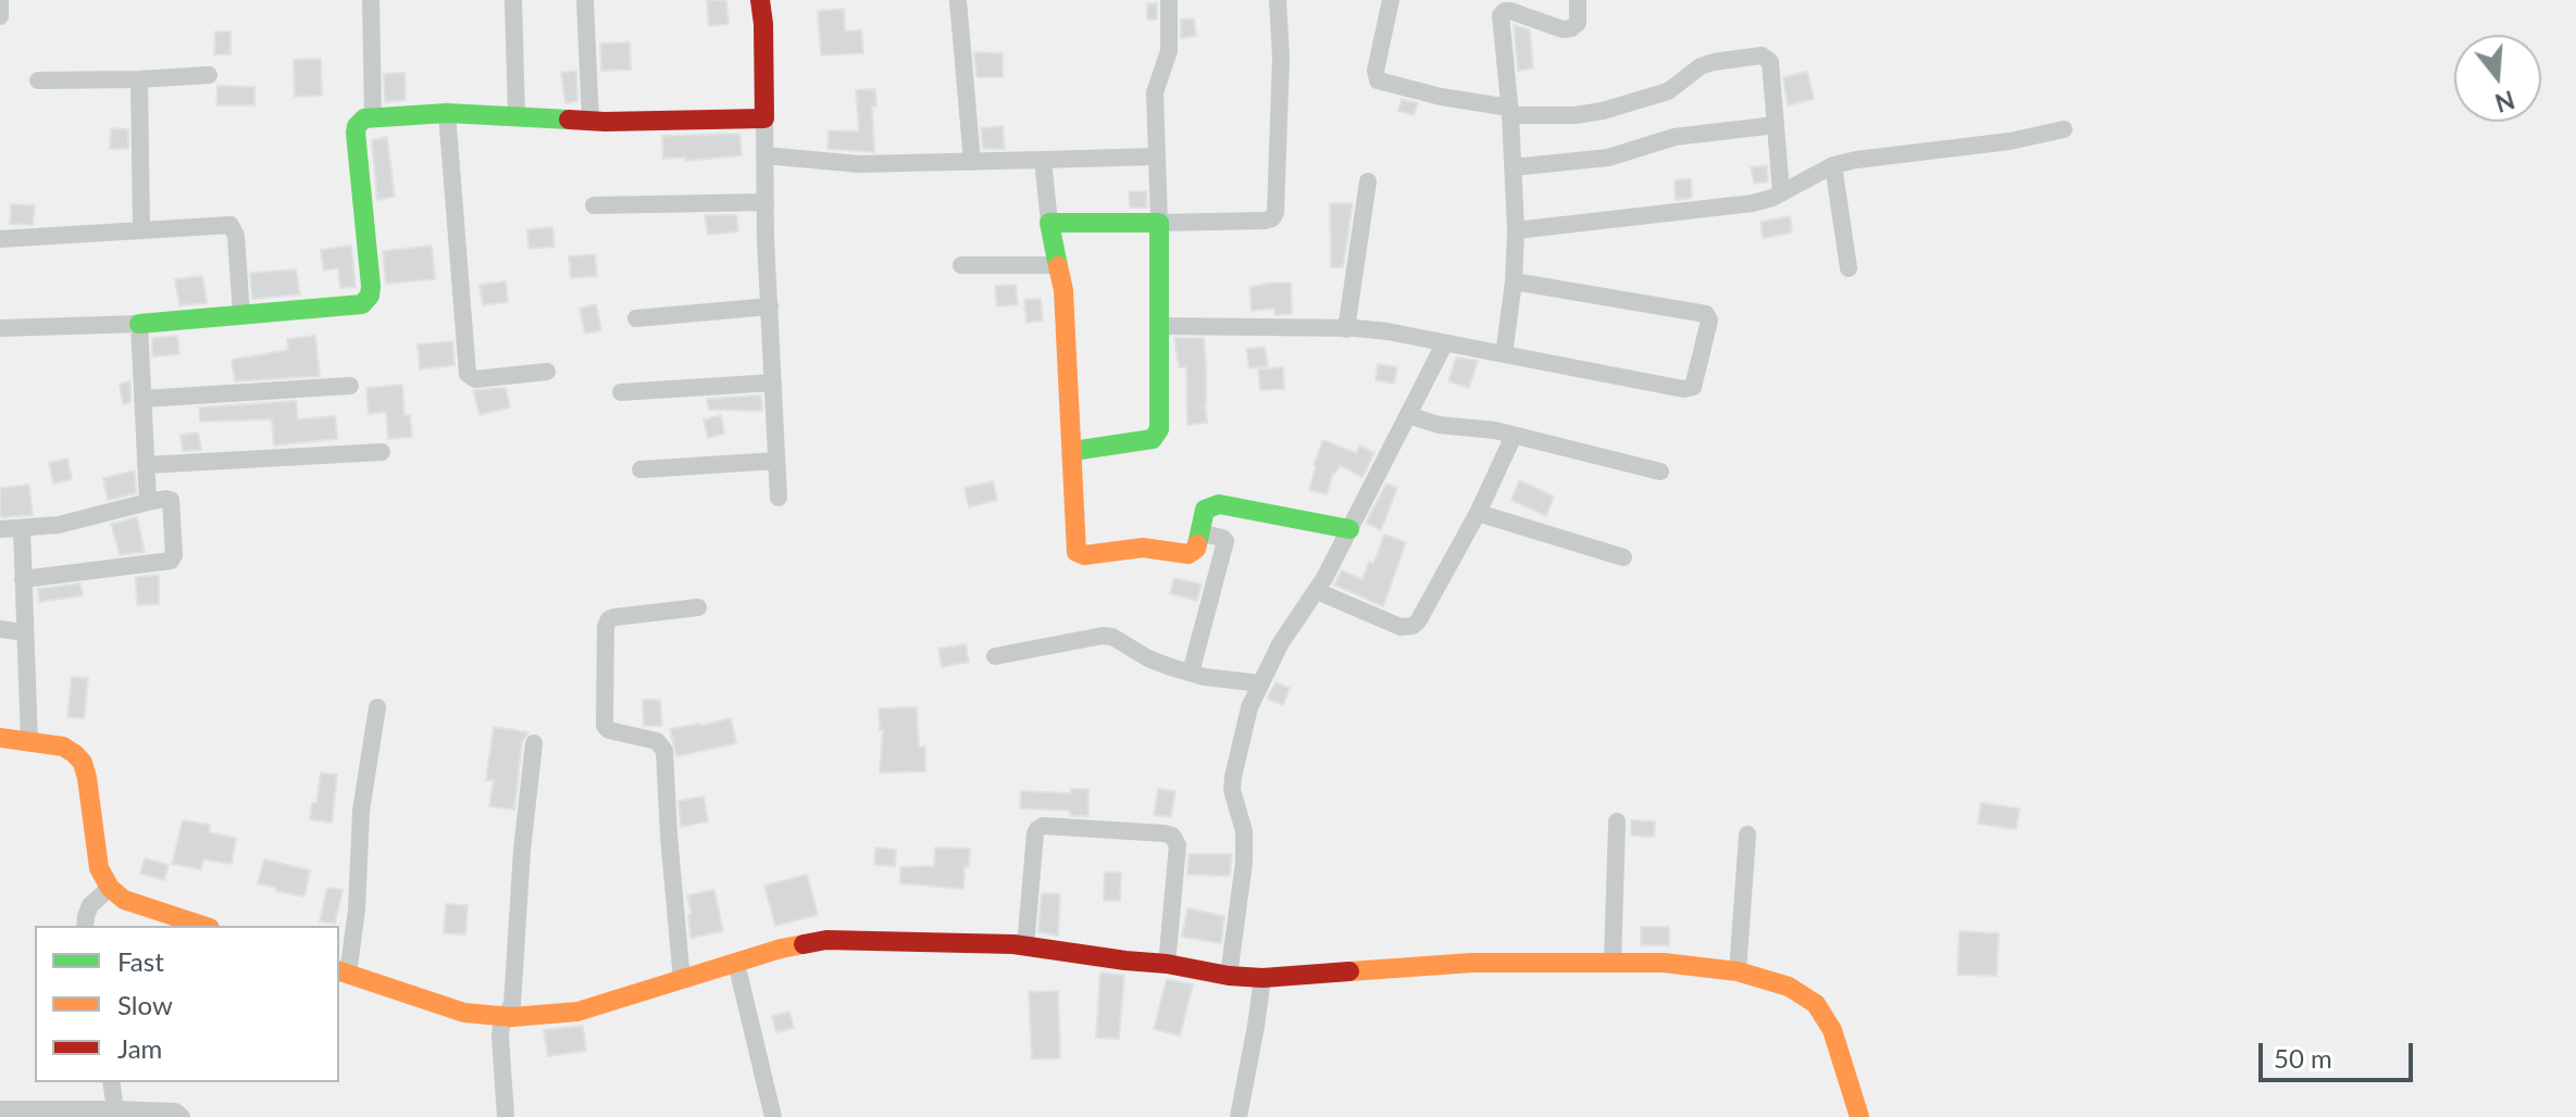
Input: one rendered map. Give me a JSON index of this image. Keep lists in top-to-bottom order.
{
  "legend": ["Fast", "Slow", "Jam"],
  "scale_bar": "50 m",
  "north": "bottom"
}
